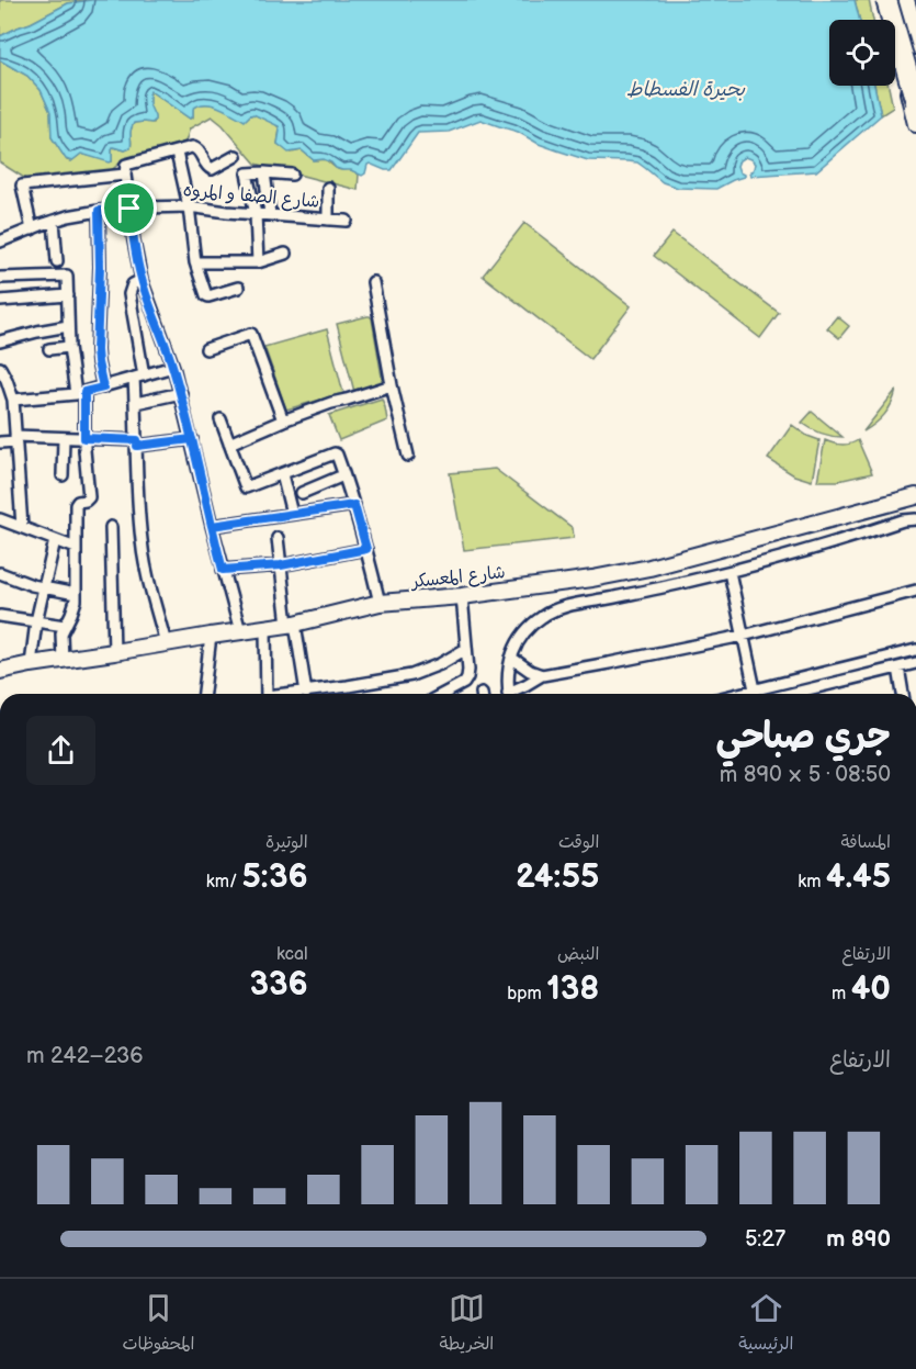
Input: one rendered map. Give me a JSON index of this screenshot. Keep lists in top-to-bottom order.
{
  "streets": {
    "street": ["شارع الصفا و المروه", "شارع المعسكر"]
  },
  "water": ["بحيرة الفسطاط"],
  "page": {
    "heading": ["جري صباحي", "08:50 · 5 × 890 m"],
    "stats": [
      ["المسافة", "4.45 km"],
      ["الوقت", "24:55"],
      ["الوتيرة", "5:36 /km"],
      ["الارتفاع", "40 m"],
      ["النبض", "138 bpm"],
      ["kcal", "336"]
    ],
    "chart": ["الارتفاع", "236–242 m"],
    "list": [
      {
        "name": "890 m",
        "note": "5:27"
      }
    ],
    "tabs": ["الرئيسية", "الخريطة", "المحفوظات"]
  }
}
